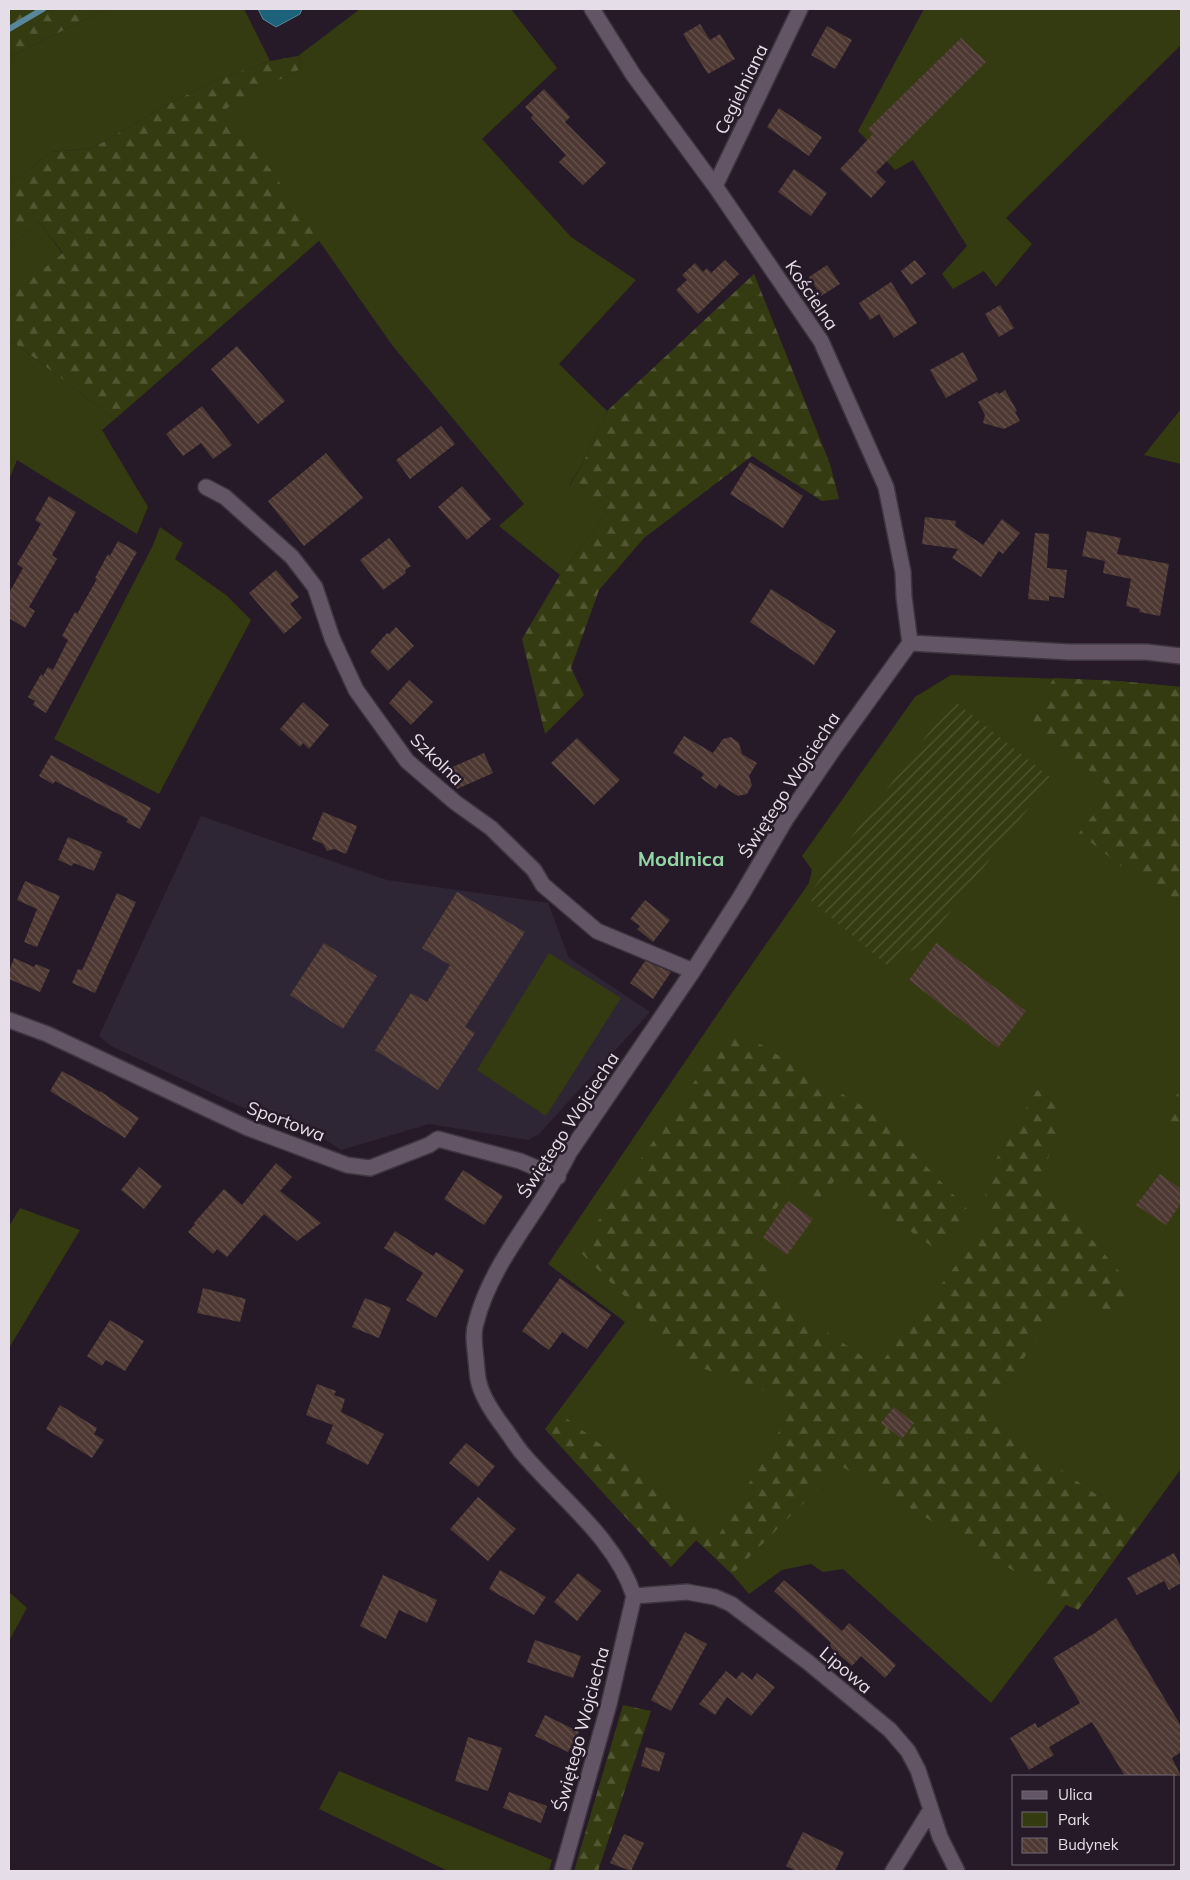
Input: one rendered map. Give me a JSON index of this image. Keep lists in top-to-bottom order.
{
  "streets": {
    "street": [
      "Cegielniana",
      "Kościelna",
      "Szkolna",
      "Świętego Wojciecha",
      "Sportowa",
      "Lipowa"
    ]
  },
  "crossings": [
    ["Cegielniana", "Kościelna"],
    ["Kościelna", "Świętego Wojciecha"],
    ["Szkolna", "Świętego Wojciecha"],
    ["Świętego Wojciecha", "Sportowa"],
    ["Świętego Wojciecha", "Lipowa"]
  ],
  "districts": ["Modlnica"],
  "legend": ["Ulica", "Park", "Budynek"]
}
